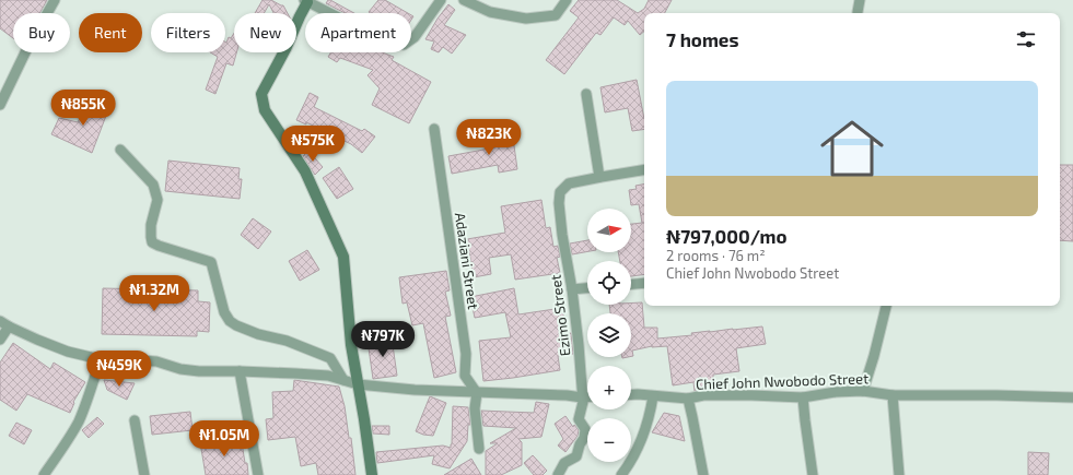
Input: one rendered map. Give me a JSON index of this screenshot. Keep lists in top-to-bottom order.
{
  "streets": {
    "street": ["Adaziani Street", "Ezimo Street", "Chief John Nwobodo Street"]
  },
  "north": "right",
  "page": {
    "chip": [
      "Buy",
      "Rent",
      "Filters",
      "New",
      "Apartment"
    ],
    "heading": "7 homes",
    "list": [
      {
        "name": "₦797,000/mo",
        "note": "2 rooms · 76 m² · Chief John Nwobodo Street"
      }
    ],
    "price": [
      "₦855K",
      "₦823K",
      "₦575K",
      "₦1.32M",
      "₦797K",
      "₦459K",
      "₦1.05M"
    ],
    "map_buttons": ["+", "−"]
  }
}
